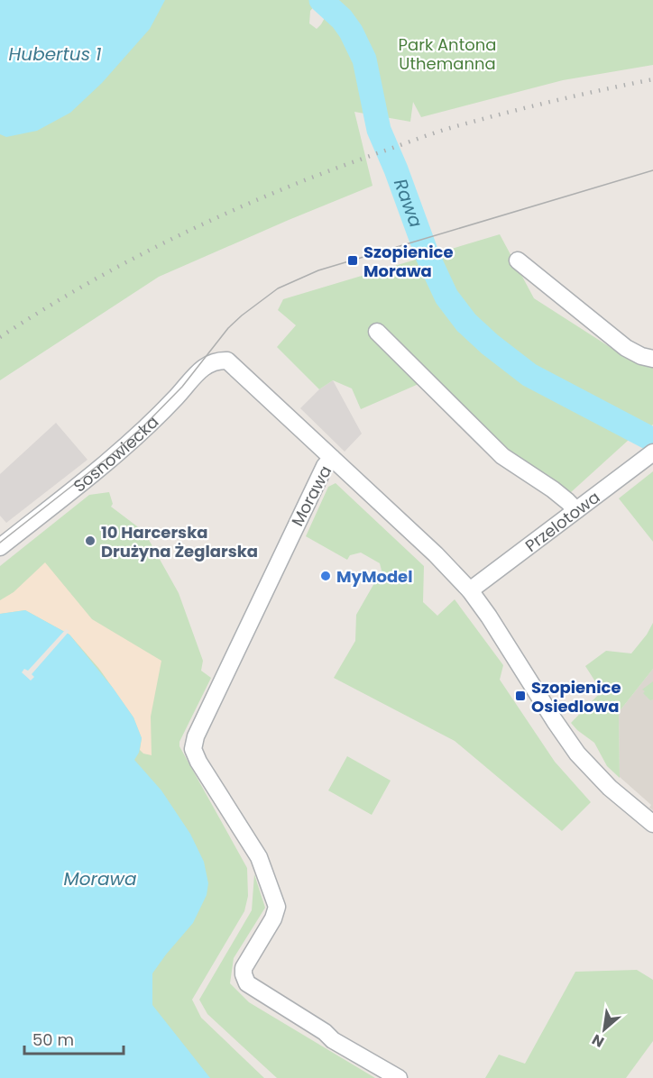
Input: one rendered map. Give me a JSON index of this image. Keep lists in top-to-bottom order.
{
  "streets": {
    "street": ["Sosnowiecka", "Morawa", "Przelotowa"]
  },
  "crossings": [
    ["Sosnowiecka", "Morawa"],
    ["Morawa", "Przelotowa"]
  ],
  "water": ["Hubertus 1", "Rawa", "Morawa"],
  "parks": ["Park Antona Uthemanna"],
  "places": {
    "transit": ["Szopienice Morawa", "Szopienice Osiedlowa"],
    "other": ["10 Harcerska Drużyna Żeglarska", "MyModel"]
  },
  "scale_bar": "50 m",
  "north": "bottom left"
}
